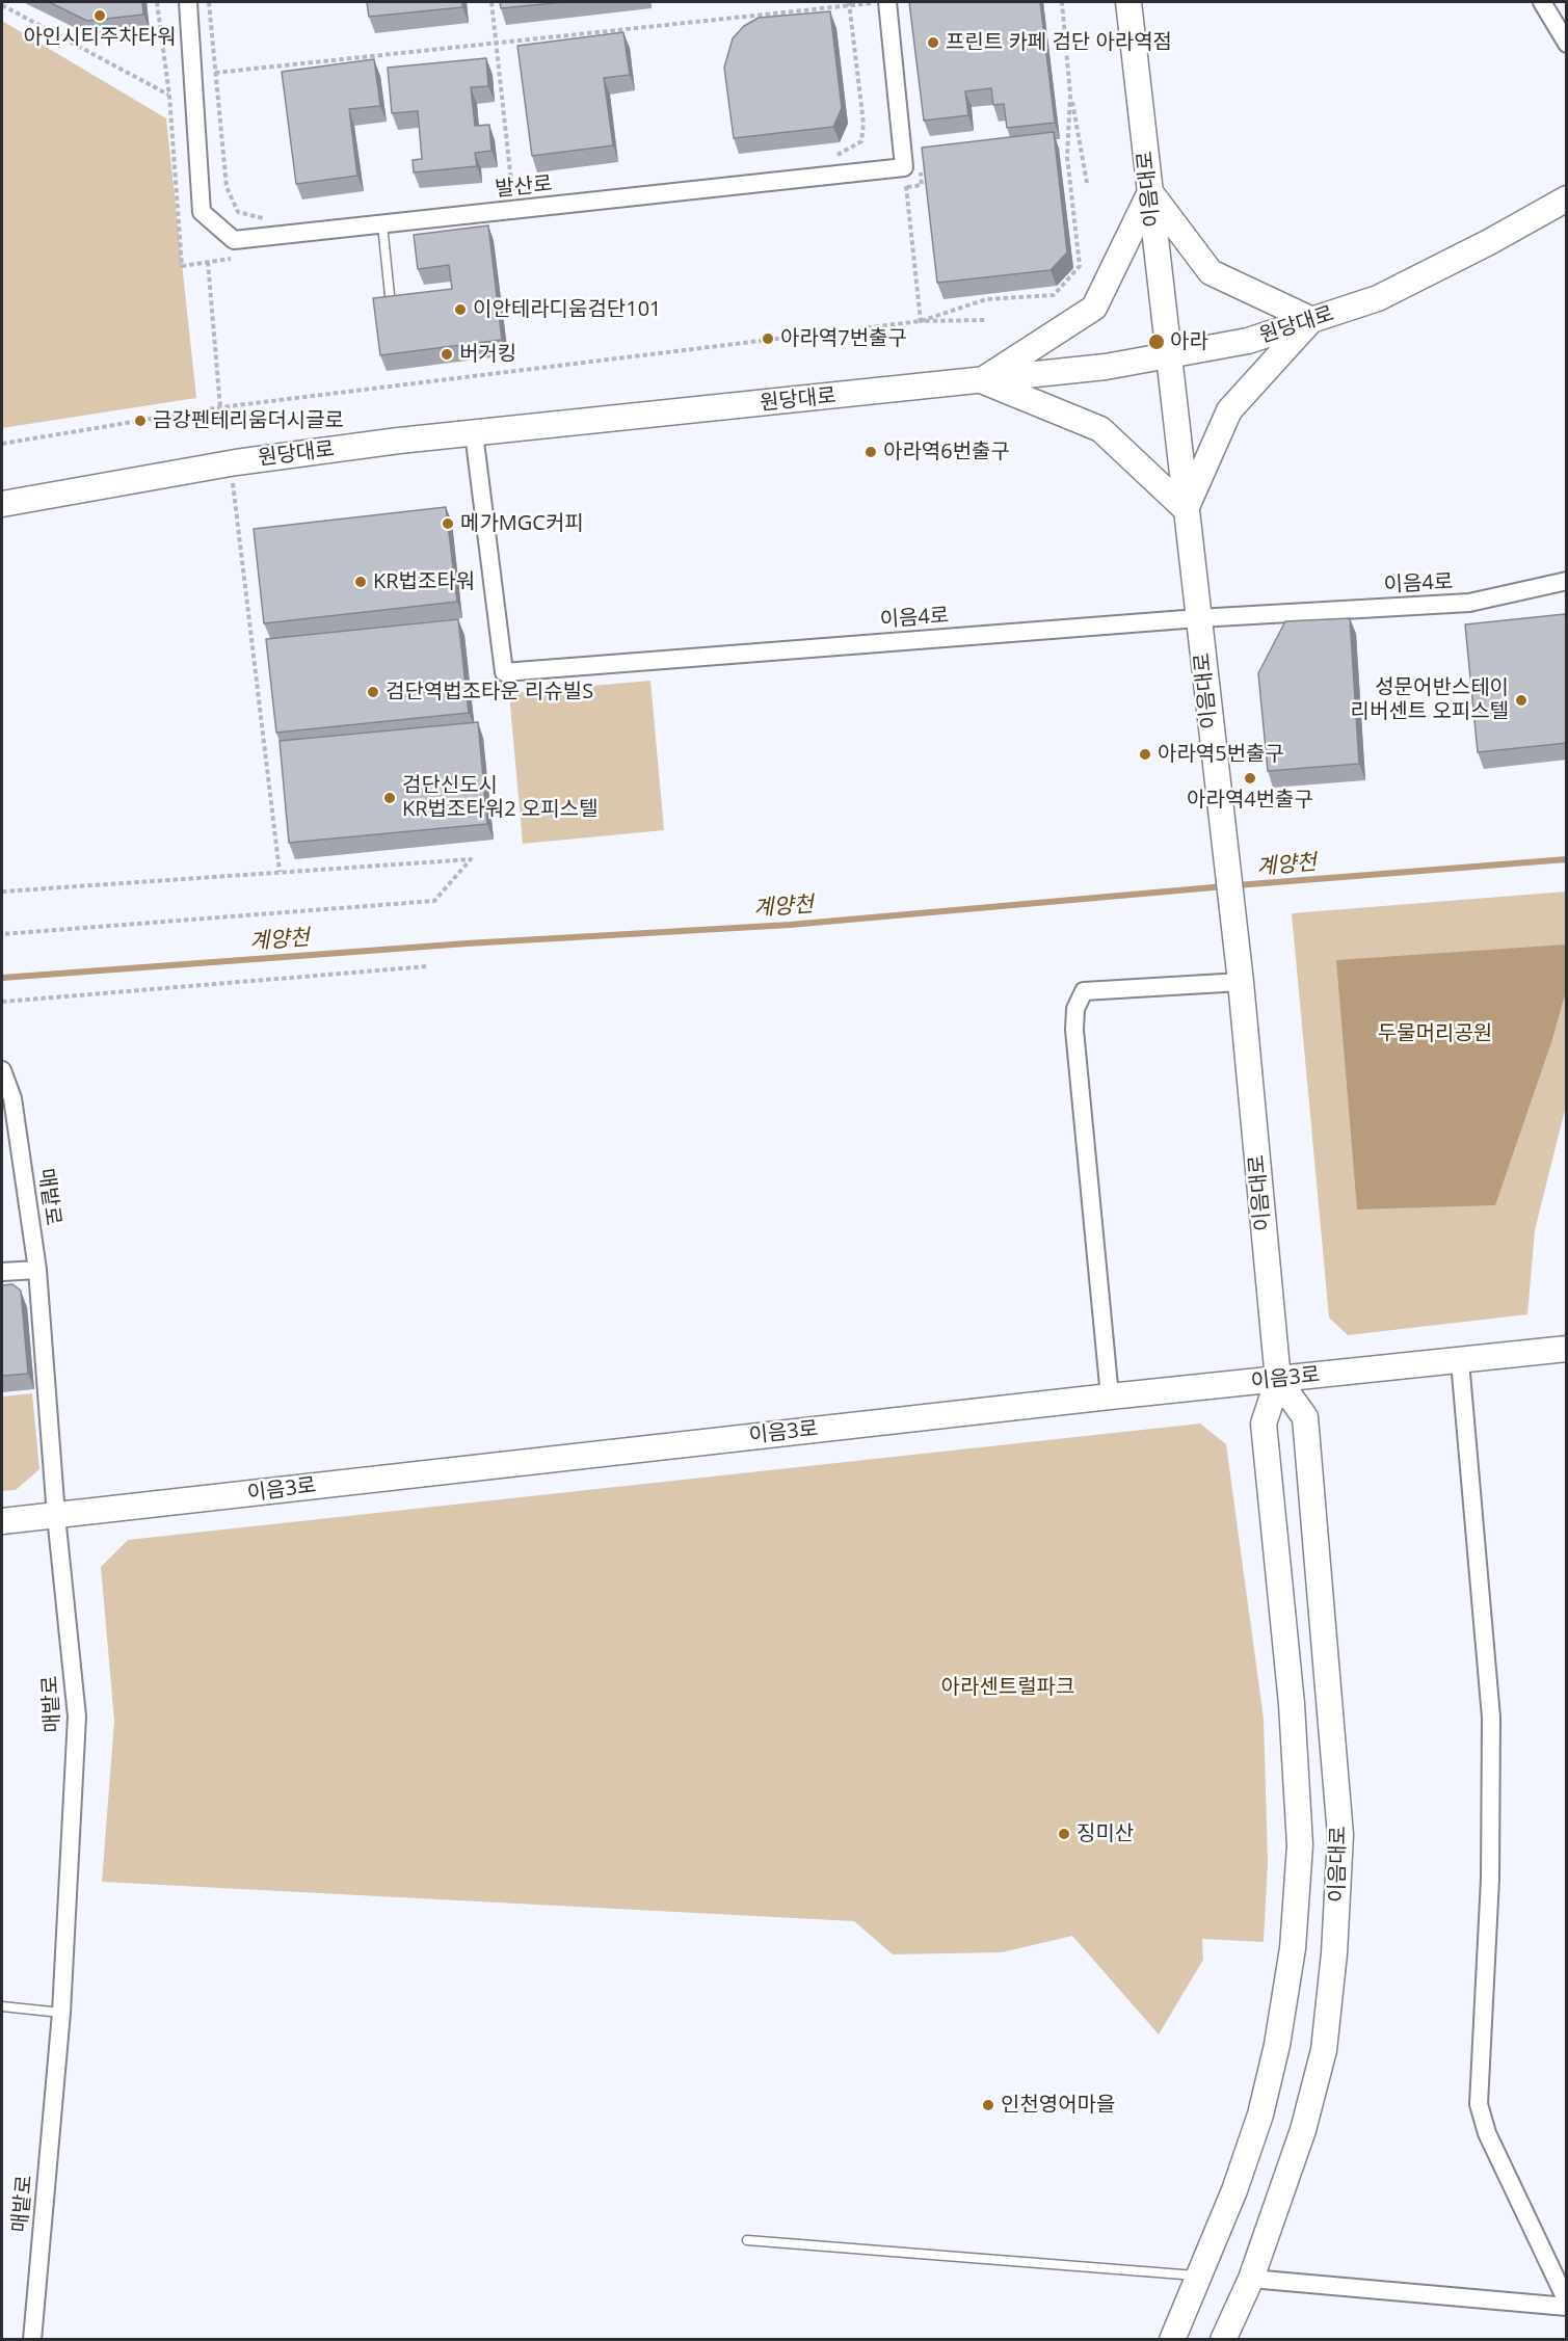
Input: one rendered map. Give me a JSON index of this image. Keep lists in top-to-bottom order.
{
  "streets": {
    "main road": ["이음대로", "원당대로", "이음3로"],
    "street": ["발산로", "이음4로", "매밭로"]
  },
  "crossings": [
    ["이음대로", "원당대로"],
    ["이음대로", "이음4로"],
    ["이음대로", "이음3로"],
    ["원당대로", "이음4로"],
    ["매밭로", "이음3로"]
  ],
  "water": ["계양천"],
  "parks": ["두물머리공원", "아라센트럴파크"],
  "places": [
    "아인시티주차타워",
    "프린트 카페 검단 아라역점",
    "이안테라디움검단101",
    "아라역7번출구",
    "아라",
    "버거킹",
    "금강펜테리움더시글로",
    "아라역6번출구",
    "메가MGC커피",
    "KR법조타워",
    "검단역법조타운 리슈빌S",
    "성문어반스테이 리버센트 오피스텔",
    "아라역5번출구",
    "아라역4번출구",
    "검단신도시 KR법조타워2 오피스텔",
    "징미산",
    "인천영어마을"
  ]
}
